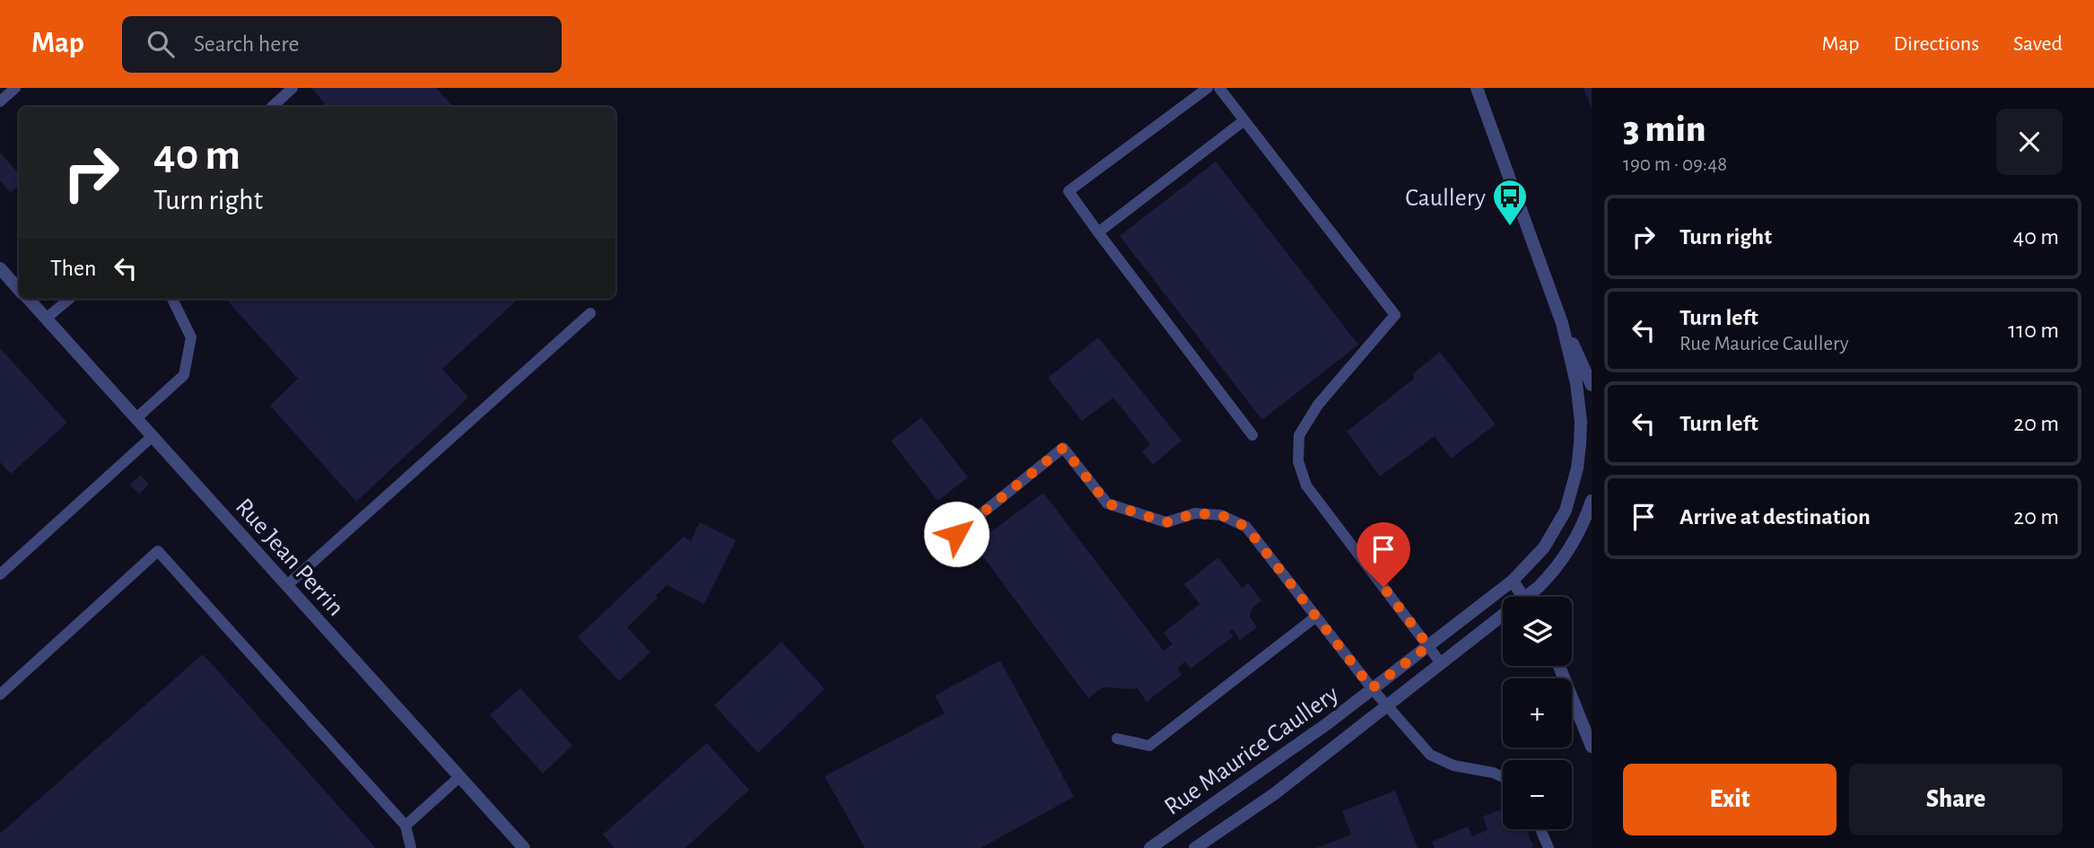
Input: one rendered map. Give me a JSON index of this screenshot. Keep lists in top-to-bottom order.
{
  "streets": {
    "street": ["Rue Jean Perrin", "Rue Maurice Caullery"]
  },
  "places": {
    "bus stop": ["Caullery"]
  },
  "page": {
    "header": "Map",
    "search": "Search here",
    "nav": ["Map", "Directions", "Saved"],
    "heading": ["3 min", "190 m · 09:48"],
    "turn": ["40 m", "Turn right"],
    "list": [
      {
        "name": "Turn right",
        "value": "40 m"
      },
      {
        "name": "Turn left",
        "note": "Rue Maurice Caullery",
        "value": "110 m"
      },
      {
        "name": "Turn left",
        "value": "20 m"
      },
      {
        "name": "Arrive at destination",
        "value": "20 m"
      }
    ],
    "then": "Then",
    "map_buttons": ["+", "−"],
    "buttons": ["Exit", "Share"]
  }
}
